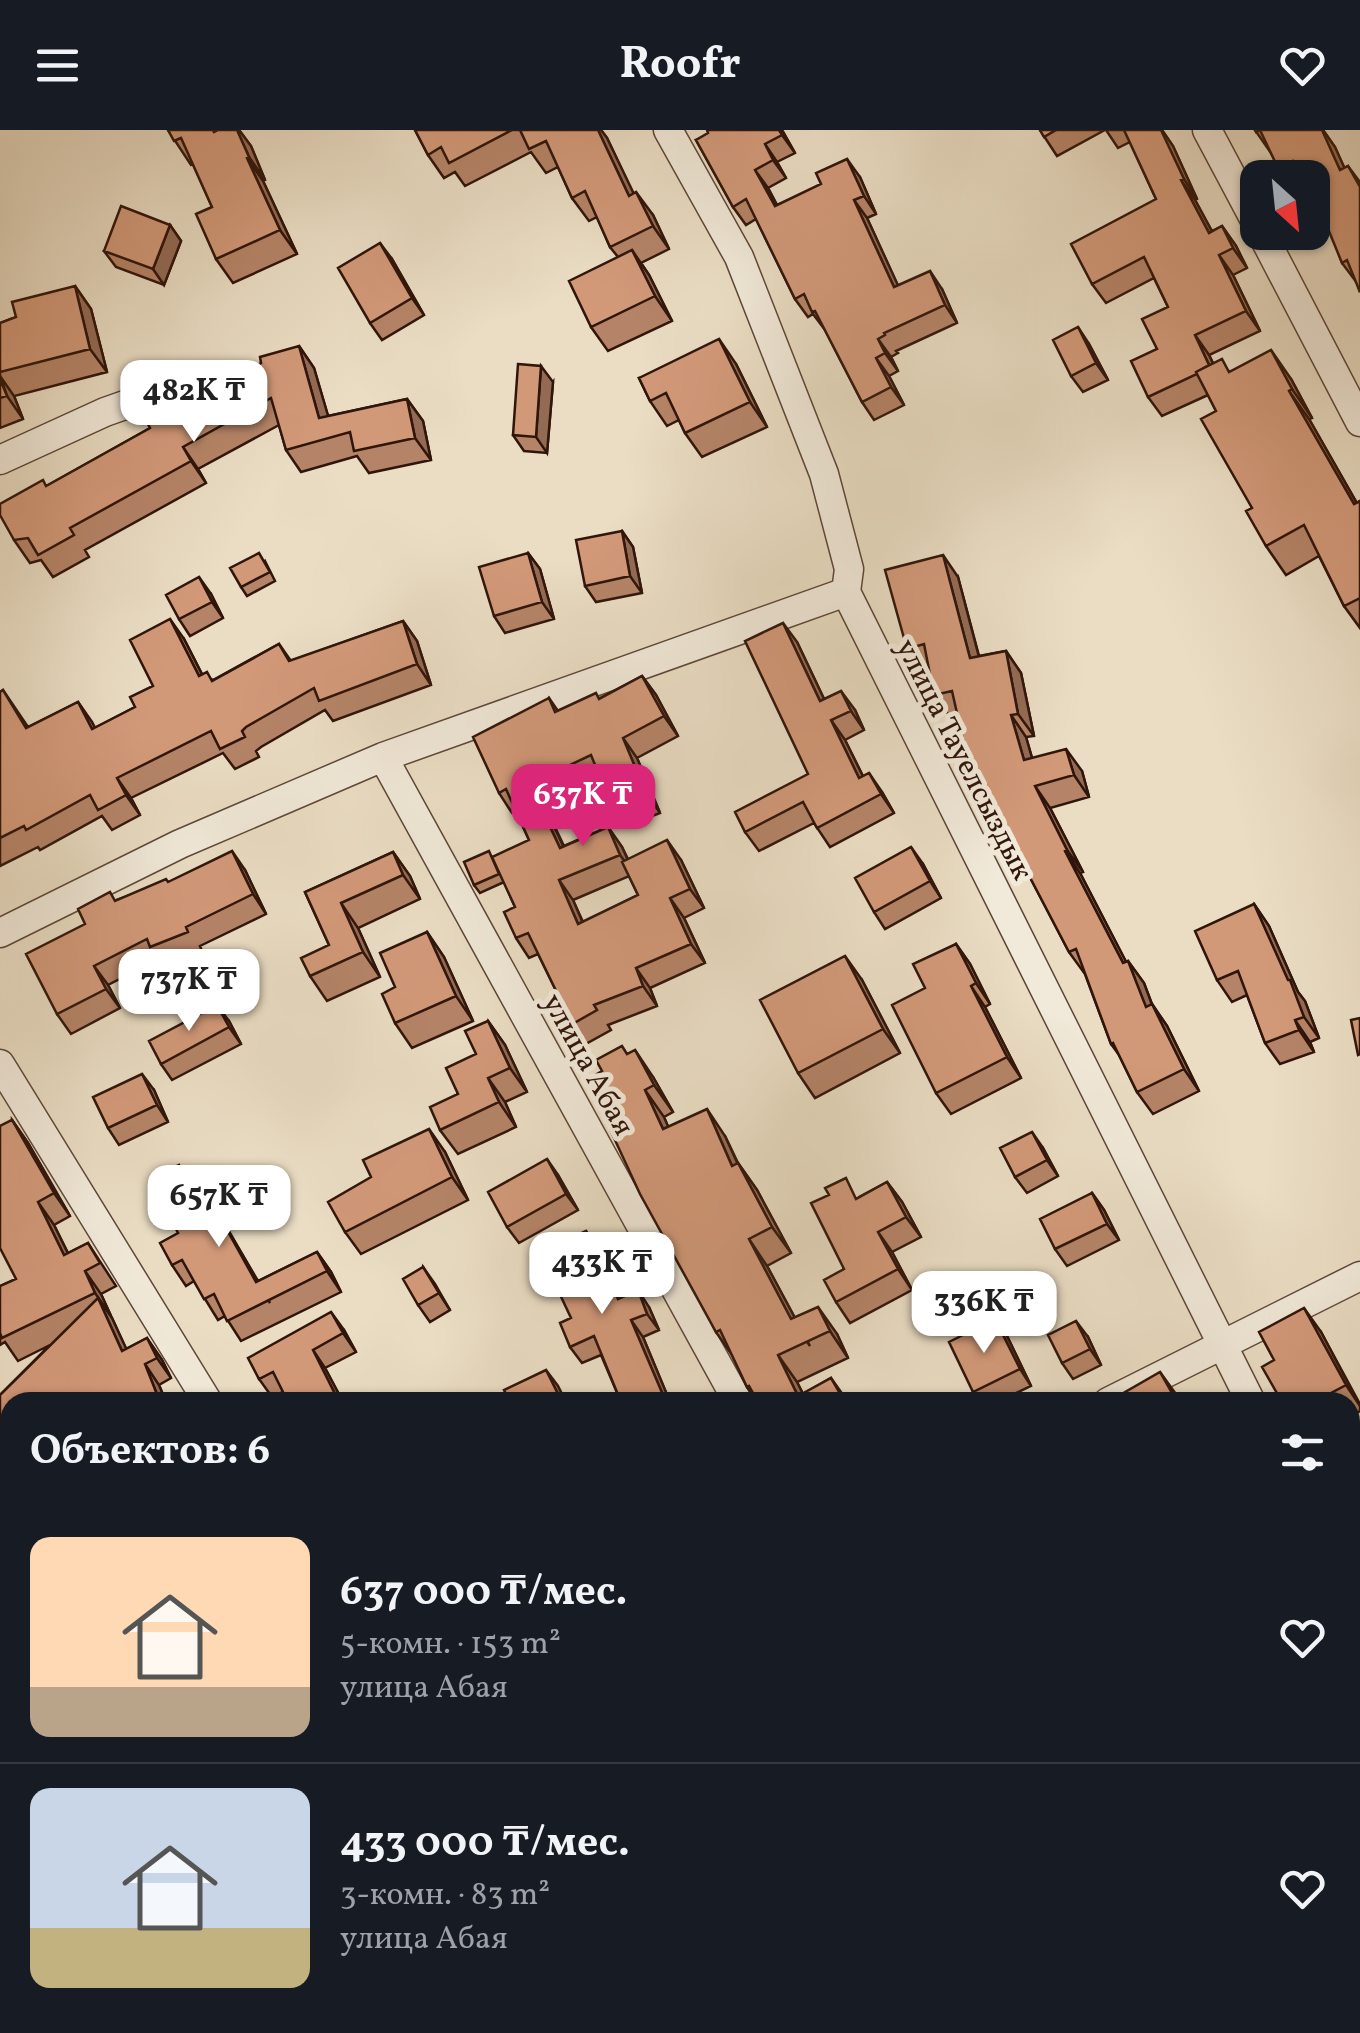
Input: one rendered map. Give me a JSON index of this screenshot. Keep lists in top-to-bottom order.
{
  "streets": {
    "street": ["улица Тауелсыздык", "улица Абая"]
  },
  "north": "bottom right",
  "page": {
    "header": "Roofr",
    "price": [
      "482K ₸",
      "637K ₸",
      "737K ₸",
      "657K ₸",
      "433K ₸",
      "336K ₸"
    ],
    "heading": "Объектов: 6",
    "list": [
      {
        "name": "637 000 ₸/мес.",
        "note": "5-комн. · 153 m² · улица Абая"
      },
      {
        "name": "433 000 ₸/мес.",
        "note": "3-комн. · 83 m² · улица Абая"
      }
    ]
  }
}
